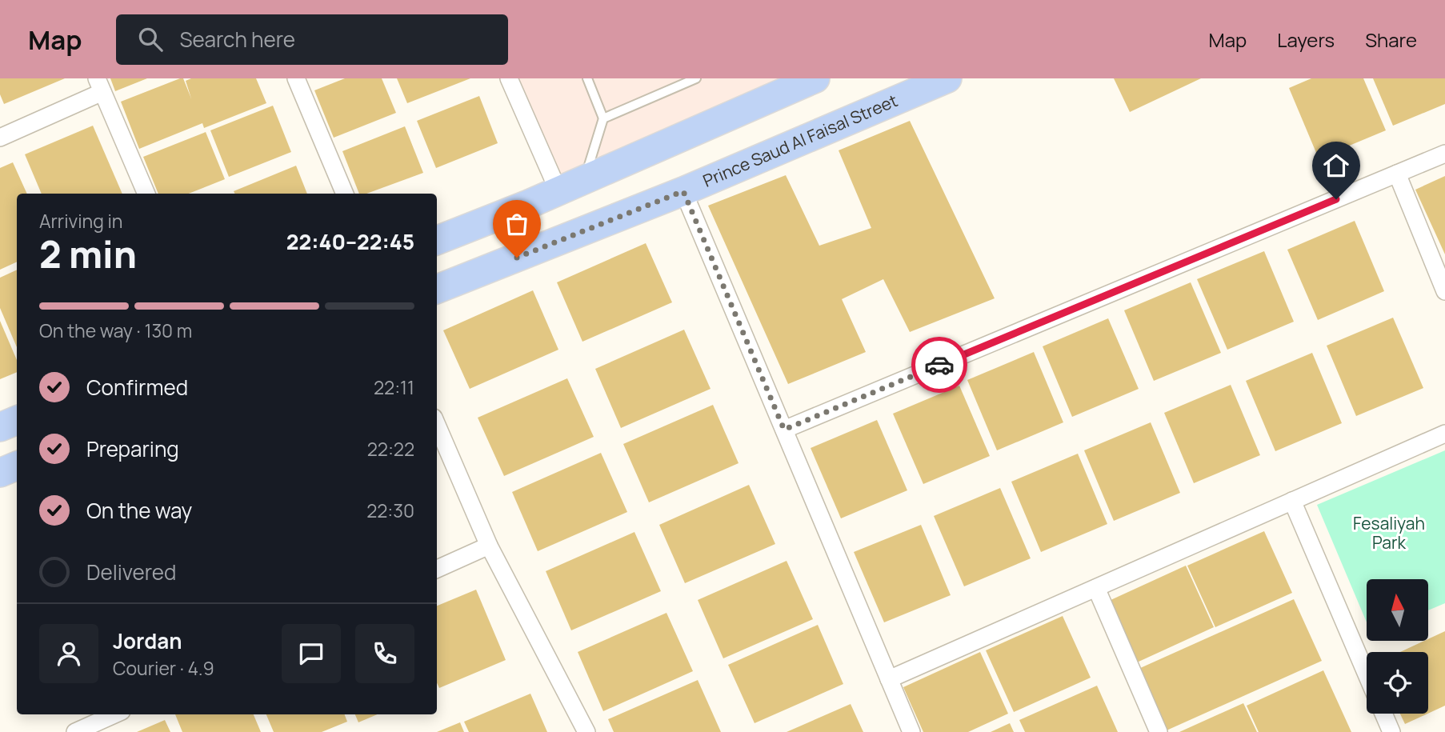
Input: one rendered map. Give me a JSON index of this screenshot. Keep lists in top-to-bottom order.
{
  "streets": {
    "main road": ["Prince Saud Al Faisal Street"]
  },
  "parks": ["Fesaliyah Park"],
  "north": "top",
  "page": {
    "header": "Map",
    "search": "Search here",
    "nav": ["Map", "Layers", "Share"],
    "heading": ["2 min", "Arriving in", "22:40–22:45"],
    "panel": ["Jordan", "Courier · 4.9"],
    "bar": "On the way · 130 m",
    "list": [
      ["Confirmed", "22:11"],
      ["Preparing", "22:22"],
      ["On the way", "22:30"],
      "Delivered"
    ]
  }
}
